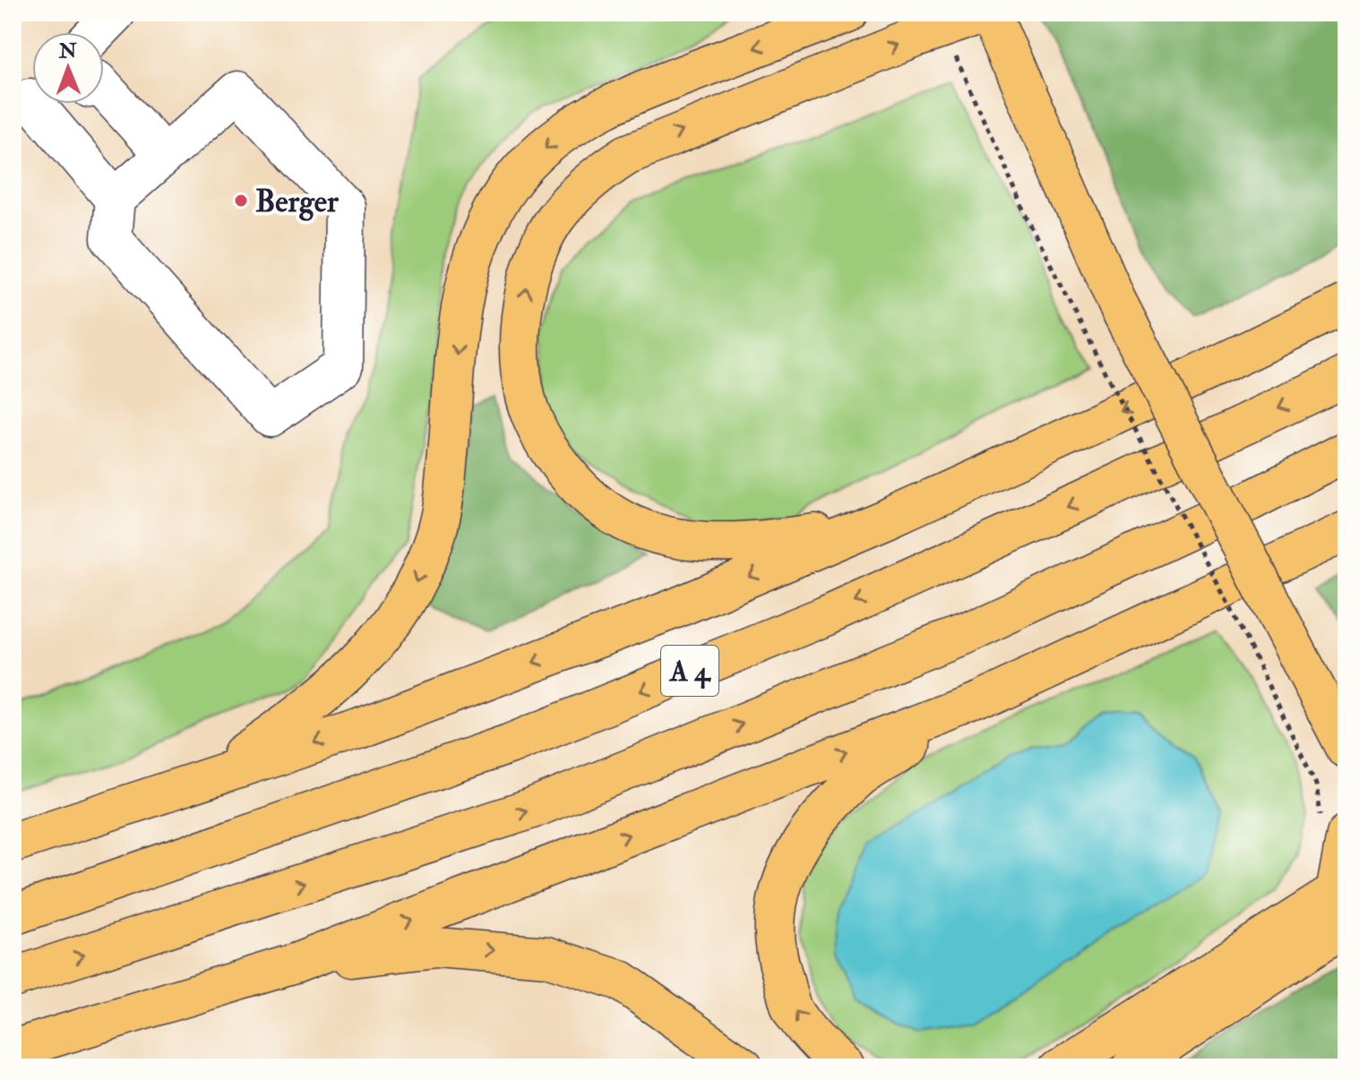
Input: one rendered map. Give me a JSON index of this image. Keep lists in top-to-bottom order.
{
  "streets": {
    "main road": ["A 4"]
  },
  "places": ["Berger"],
  "north": "top"
}
